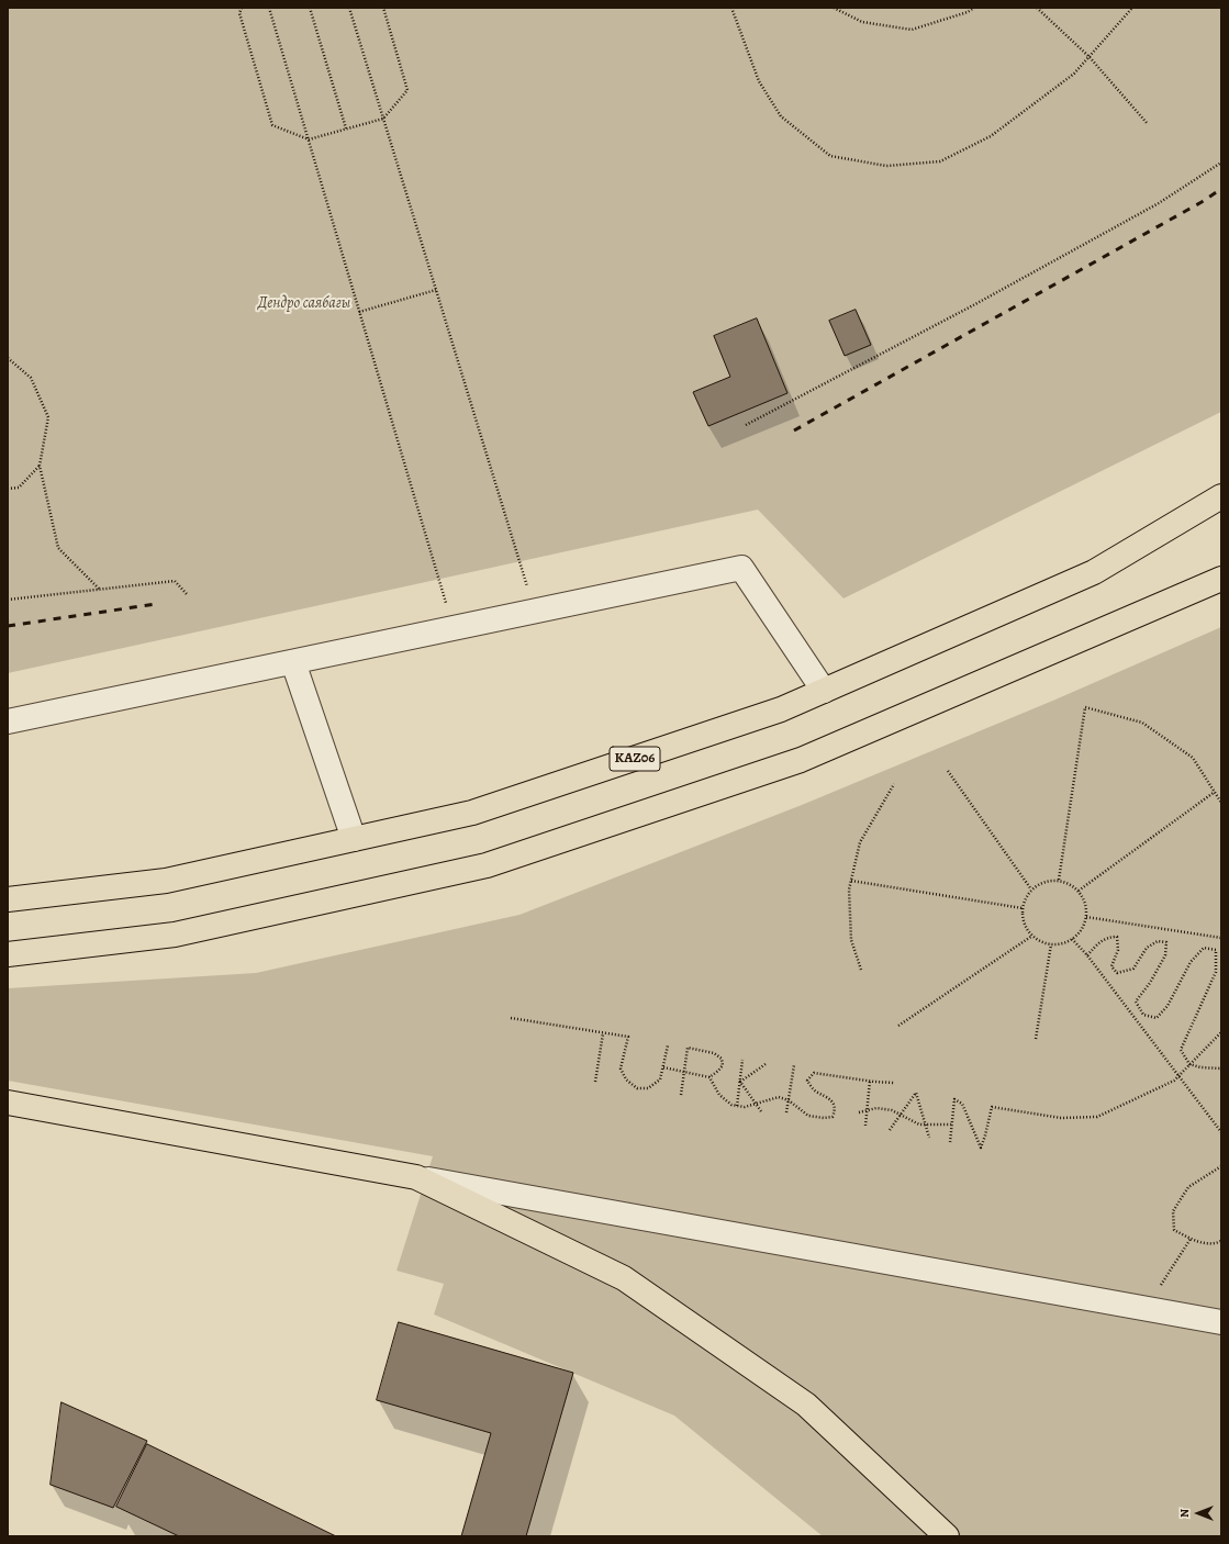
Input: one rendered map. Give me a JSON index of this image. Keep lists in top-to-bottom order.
{
  "streets": {
    "main road": ["KАZ06"]
  },
  "parks": ["Дендро саябағы"],
  "north": "left"
}
